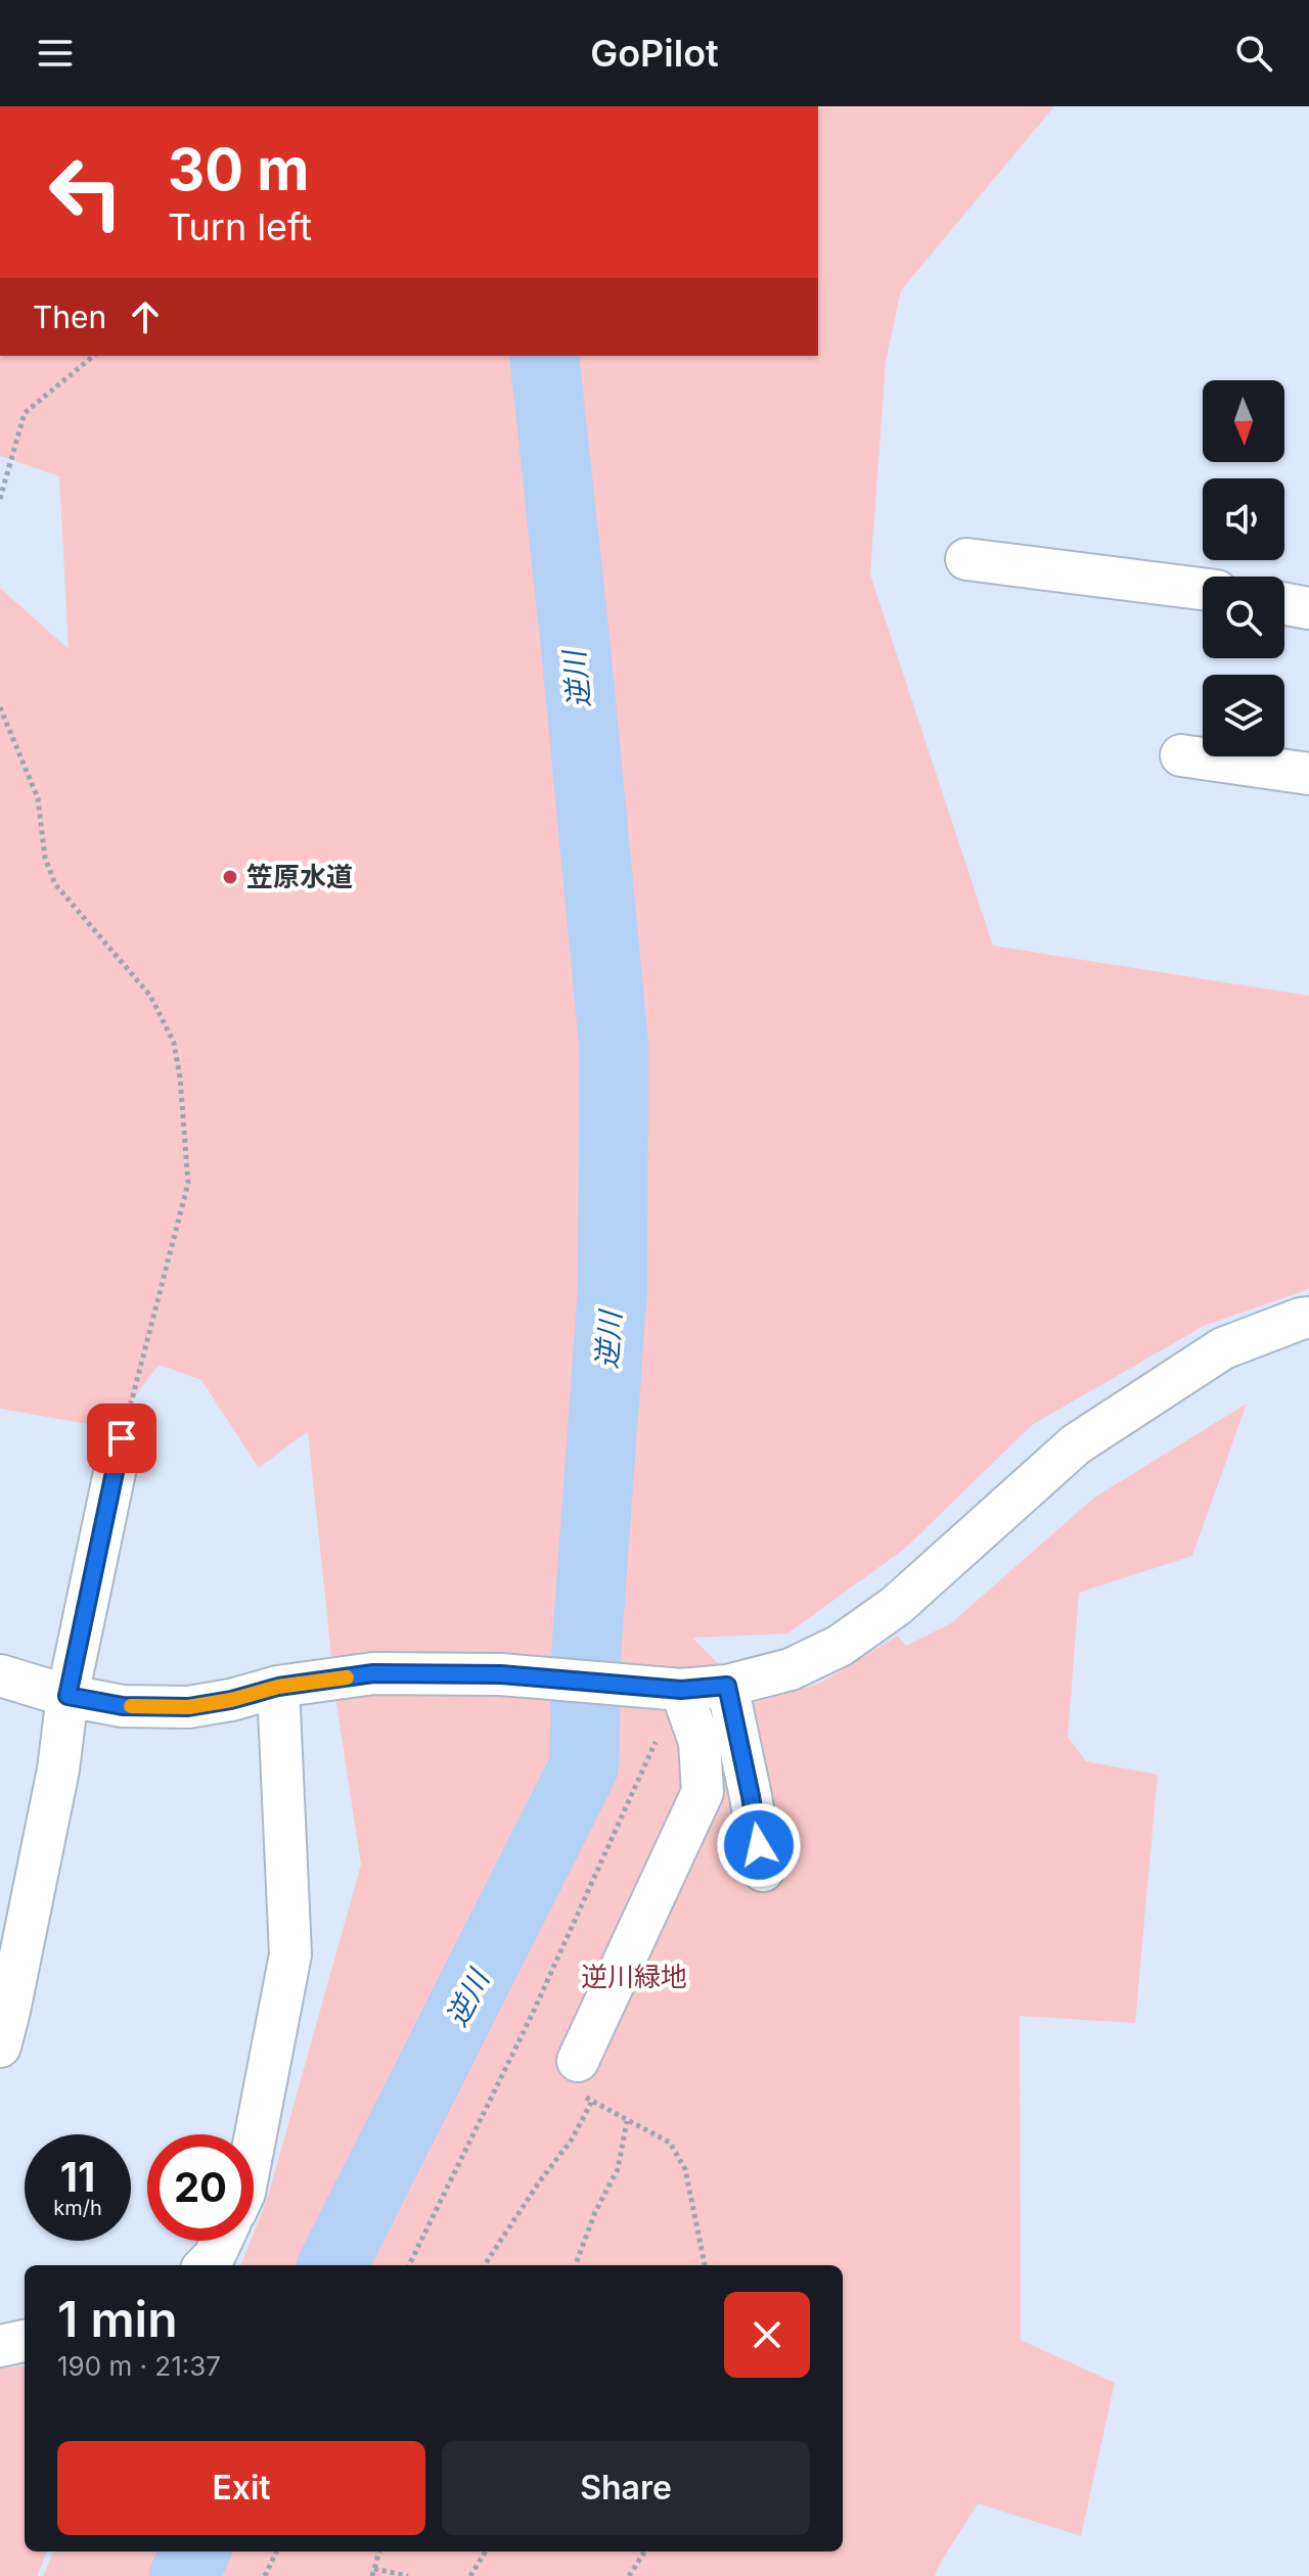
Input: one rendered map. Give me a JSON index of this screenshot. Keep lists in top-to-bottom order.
{
  "water": ["逆川"],
  "parks": ["逆川緑地"],
  "places": ["笠原水道"],
  "north": "bottom",
  "page": {
    "header": "GoPilot",
    "turn": ["30 m", "Turn left"],
    "then": "Then",
    "speed": "11 km/h",
    "limit": "20",
    "heading": ["1 min", "190 m · 21:37"],
    "buttons": ["Exit", "Share"]
  }
}
